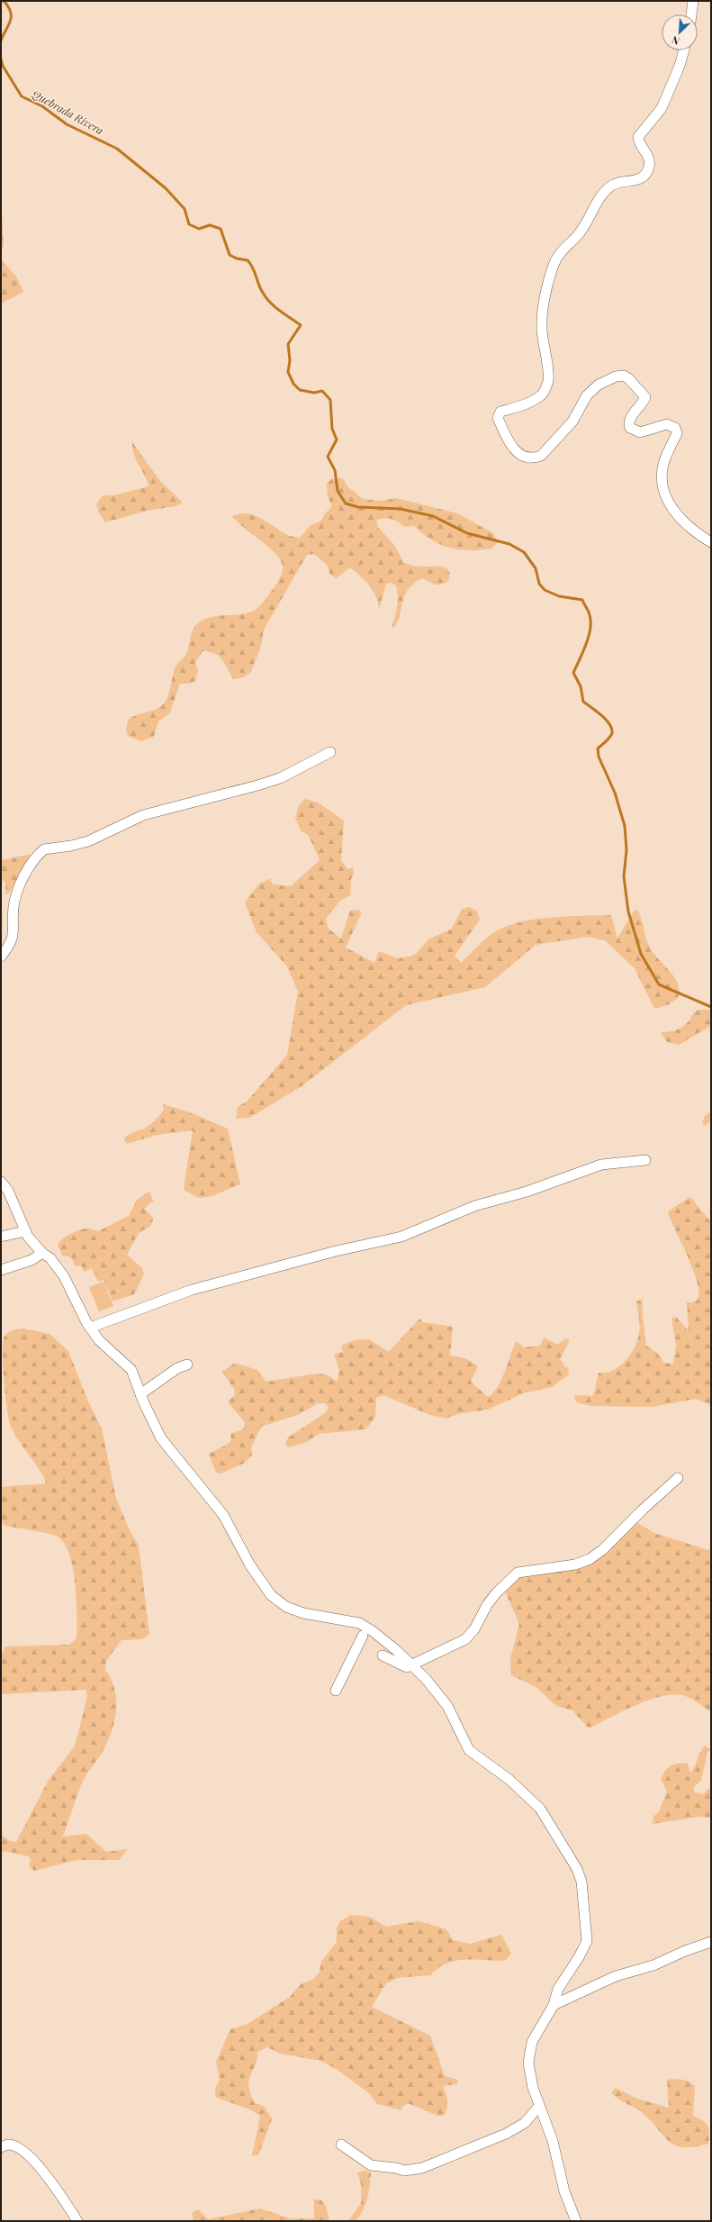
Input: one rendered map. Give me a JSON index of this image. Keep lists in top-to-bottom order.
{
  "water": ["Quebrada Rivera"],
  "north": "bottom left"
}
